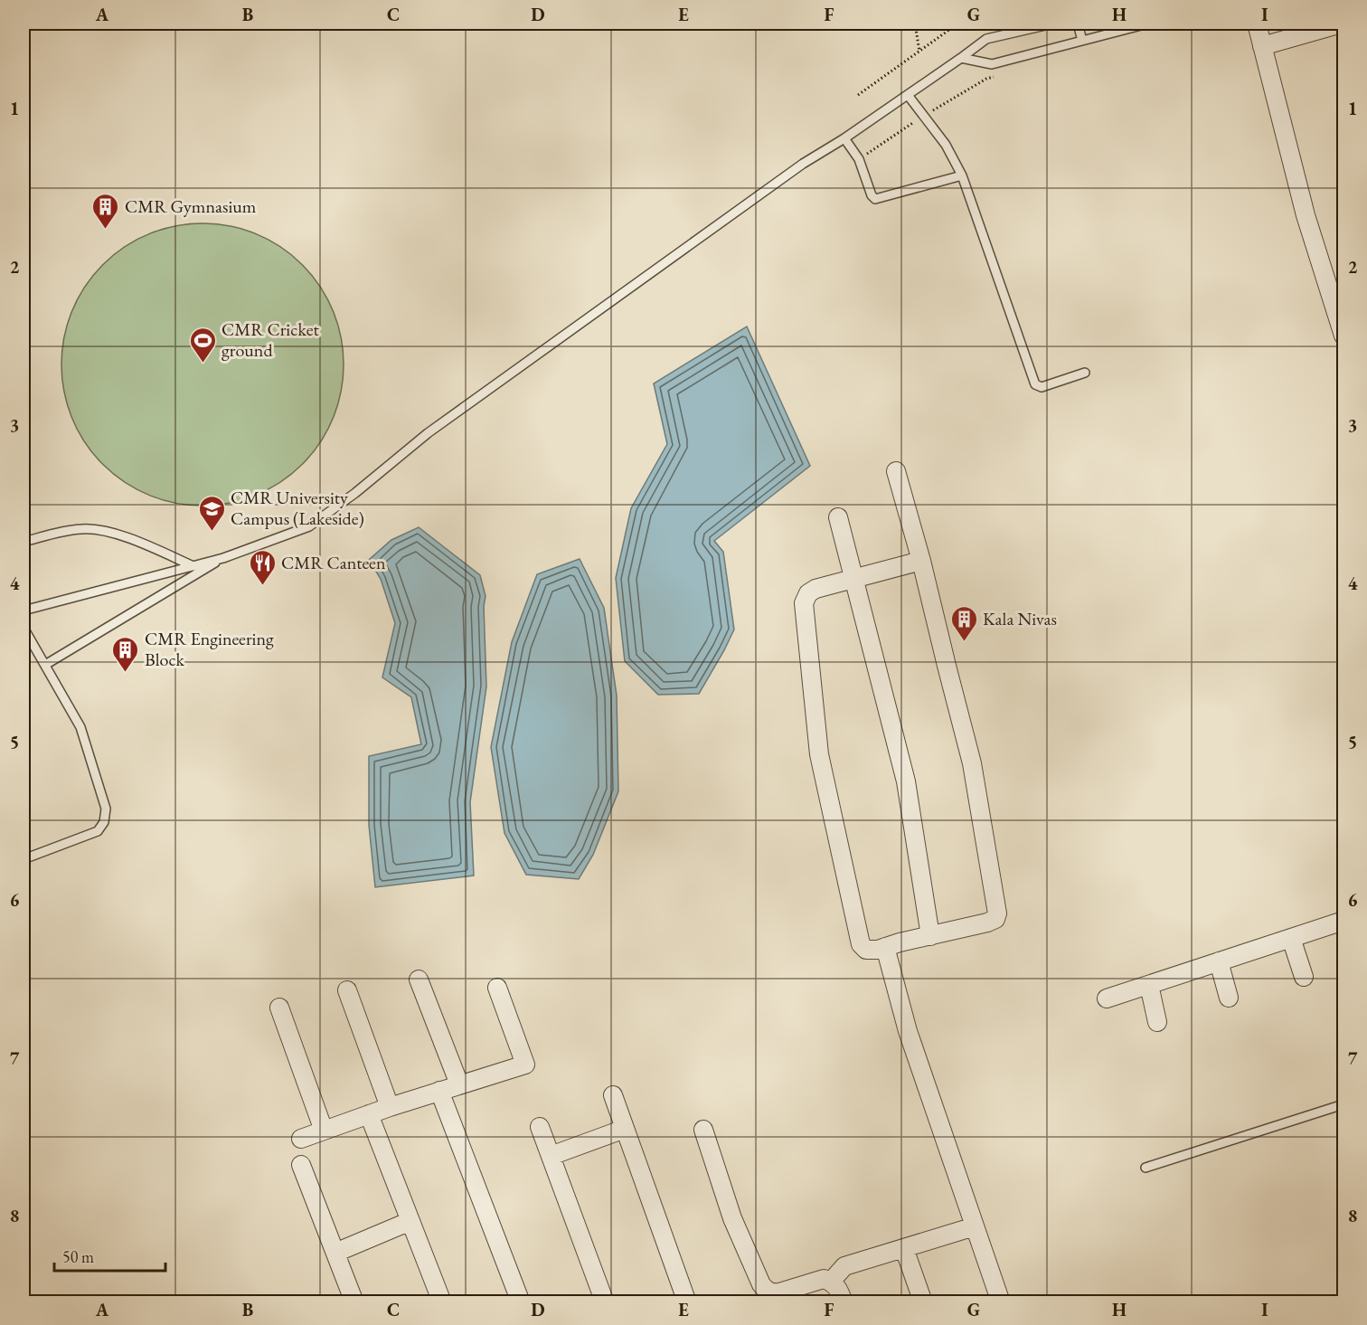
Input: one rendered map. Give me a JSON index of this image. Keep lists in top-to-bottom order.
{
  "places": {
    "building": ["CMR Gymnasium", "Kala Nivas", "CMR Engineering Block"],
    "sports": ["CMR Cricket ground"],
    "school or university": ["CMR University Campus (Lakeside)"],
    "restaurant": ["CMR Canteen"]
  },
  "scale_bar": "50 m",
  "grid": {
    "columns": [
      "A",
      "B",
      "C",
      "D",
      "E",
      "F",
      "G",
      "H",
      "I"
    ],
    "rows": [
      "1",
      "2",
      "3",
      "4",
      "5",
      "6",
      "7",
      "8"
    ]
  }
}
